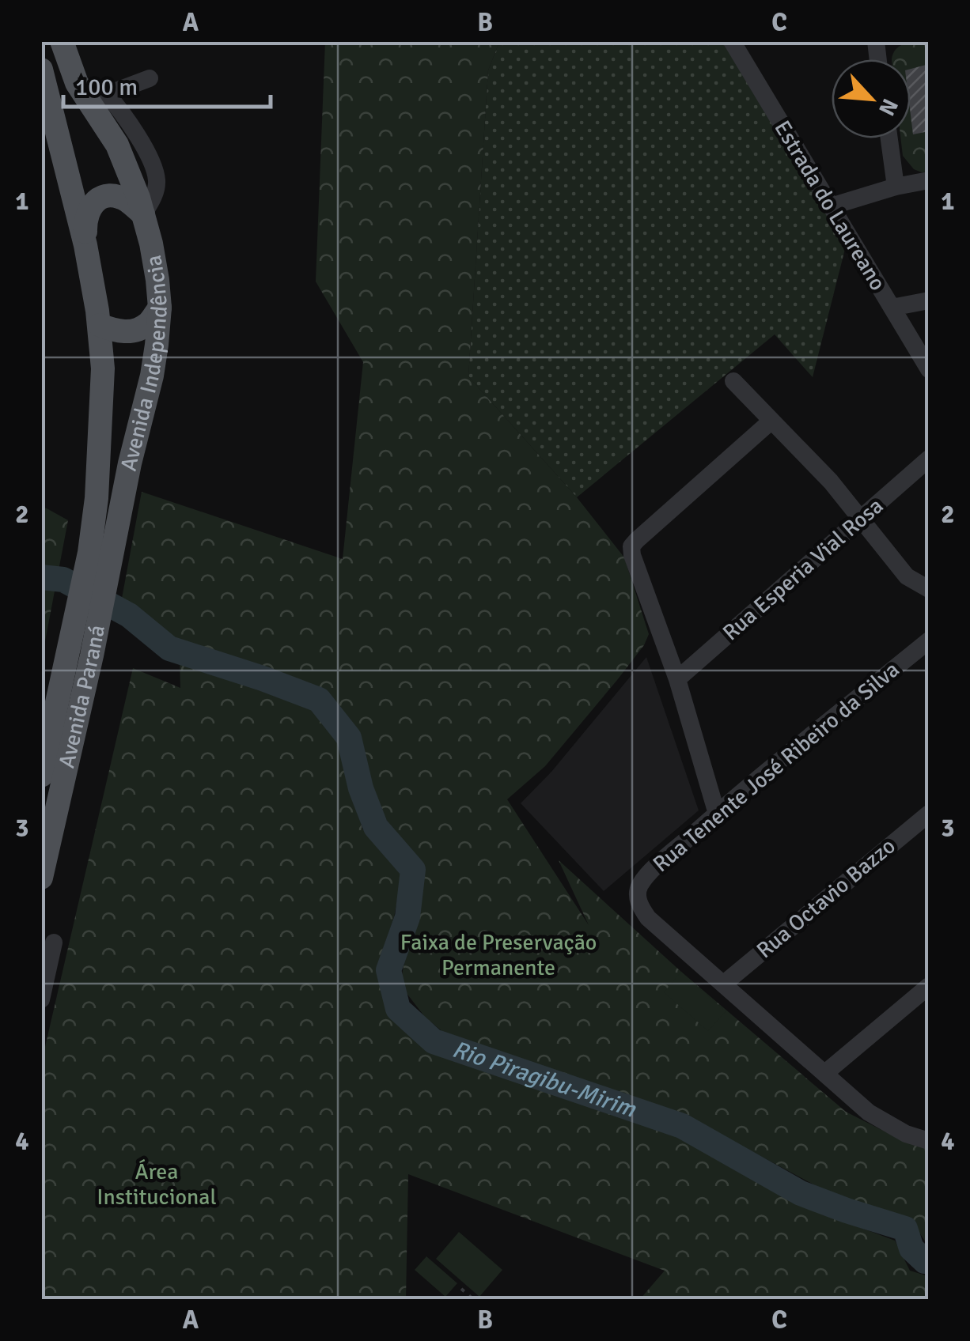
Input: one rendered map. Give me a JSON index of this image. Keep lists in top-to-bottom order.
{
  "streets": {
    "main road": ["Avenida Independência", "Avenida Paraná"],
    "street": [
      "Estrada do Laureano",
      "Rua Esperia Vial Rosa",
      "Rua Tenente José Ribeiro da Silva",
      "Rua Octavio Bazzo"
    ]
  },
  "crossings": [
    ["Avenida Independência", "Avenida Paraná"],
    ["Rua Tenente José Ribeiro da Silva", "Rua Octavio Bazzo"]
  ],
  "water": ["Rio Piragibu-Mirim"],
  "parks": ["Faixa de Preservação Permanente", "Área Institucional"],
  "scale_bar": "100 m",
  "north": "bottom right",
  "grid": {
    "columns": ["A", "B", "C"],
    "rows": [
      "1",
      "2",
      "3",
      "4"
    ]
  }
}
